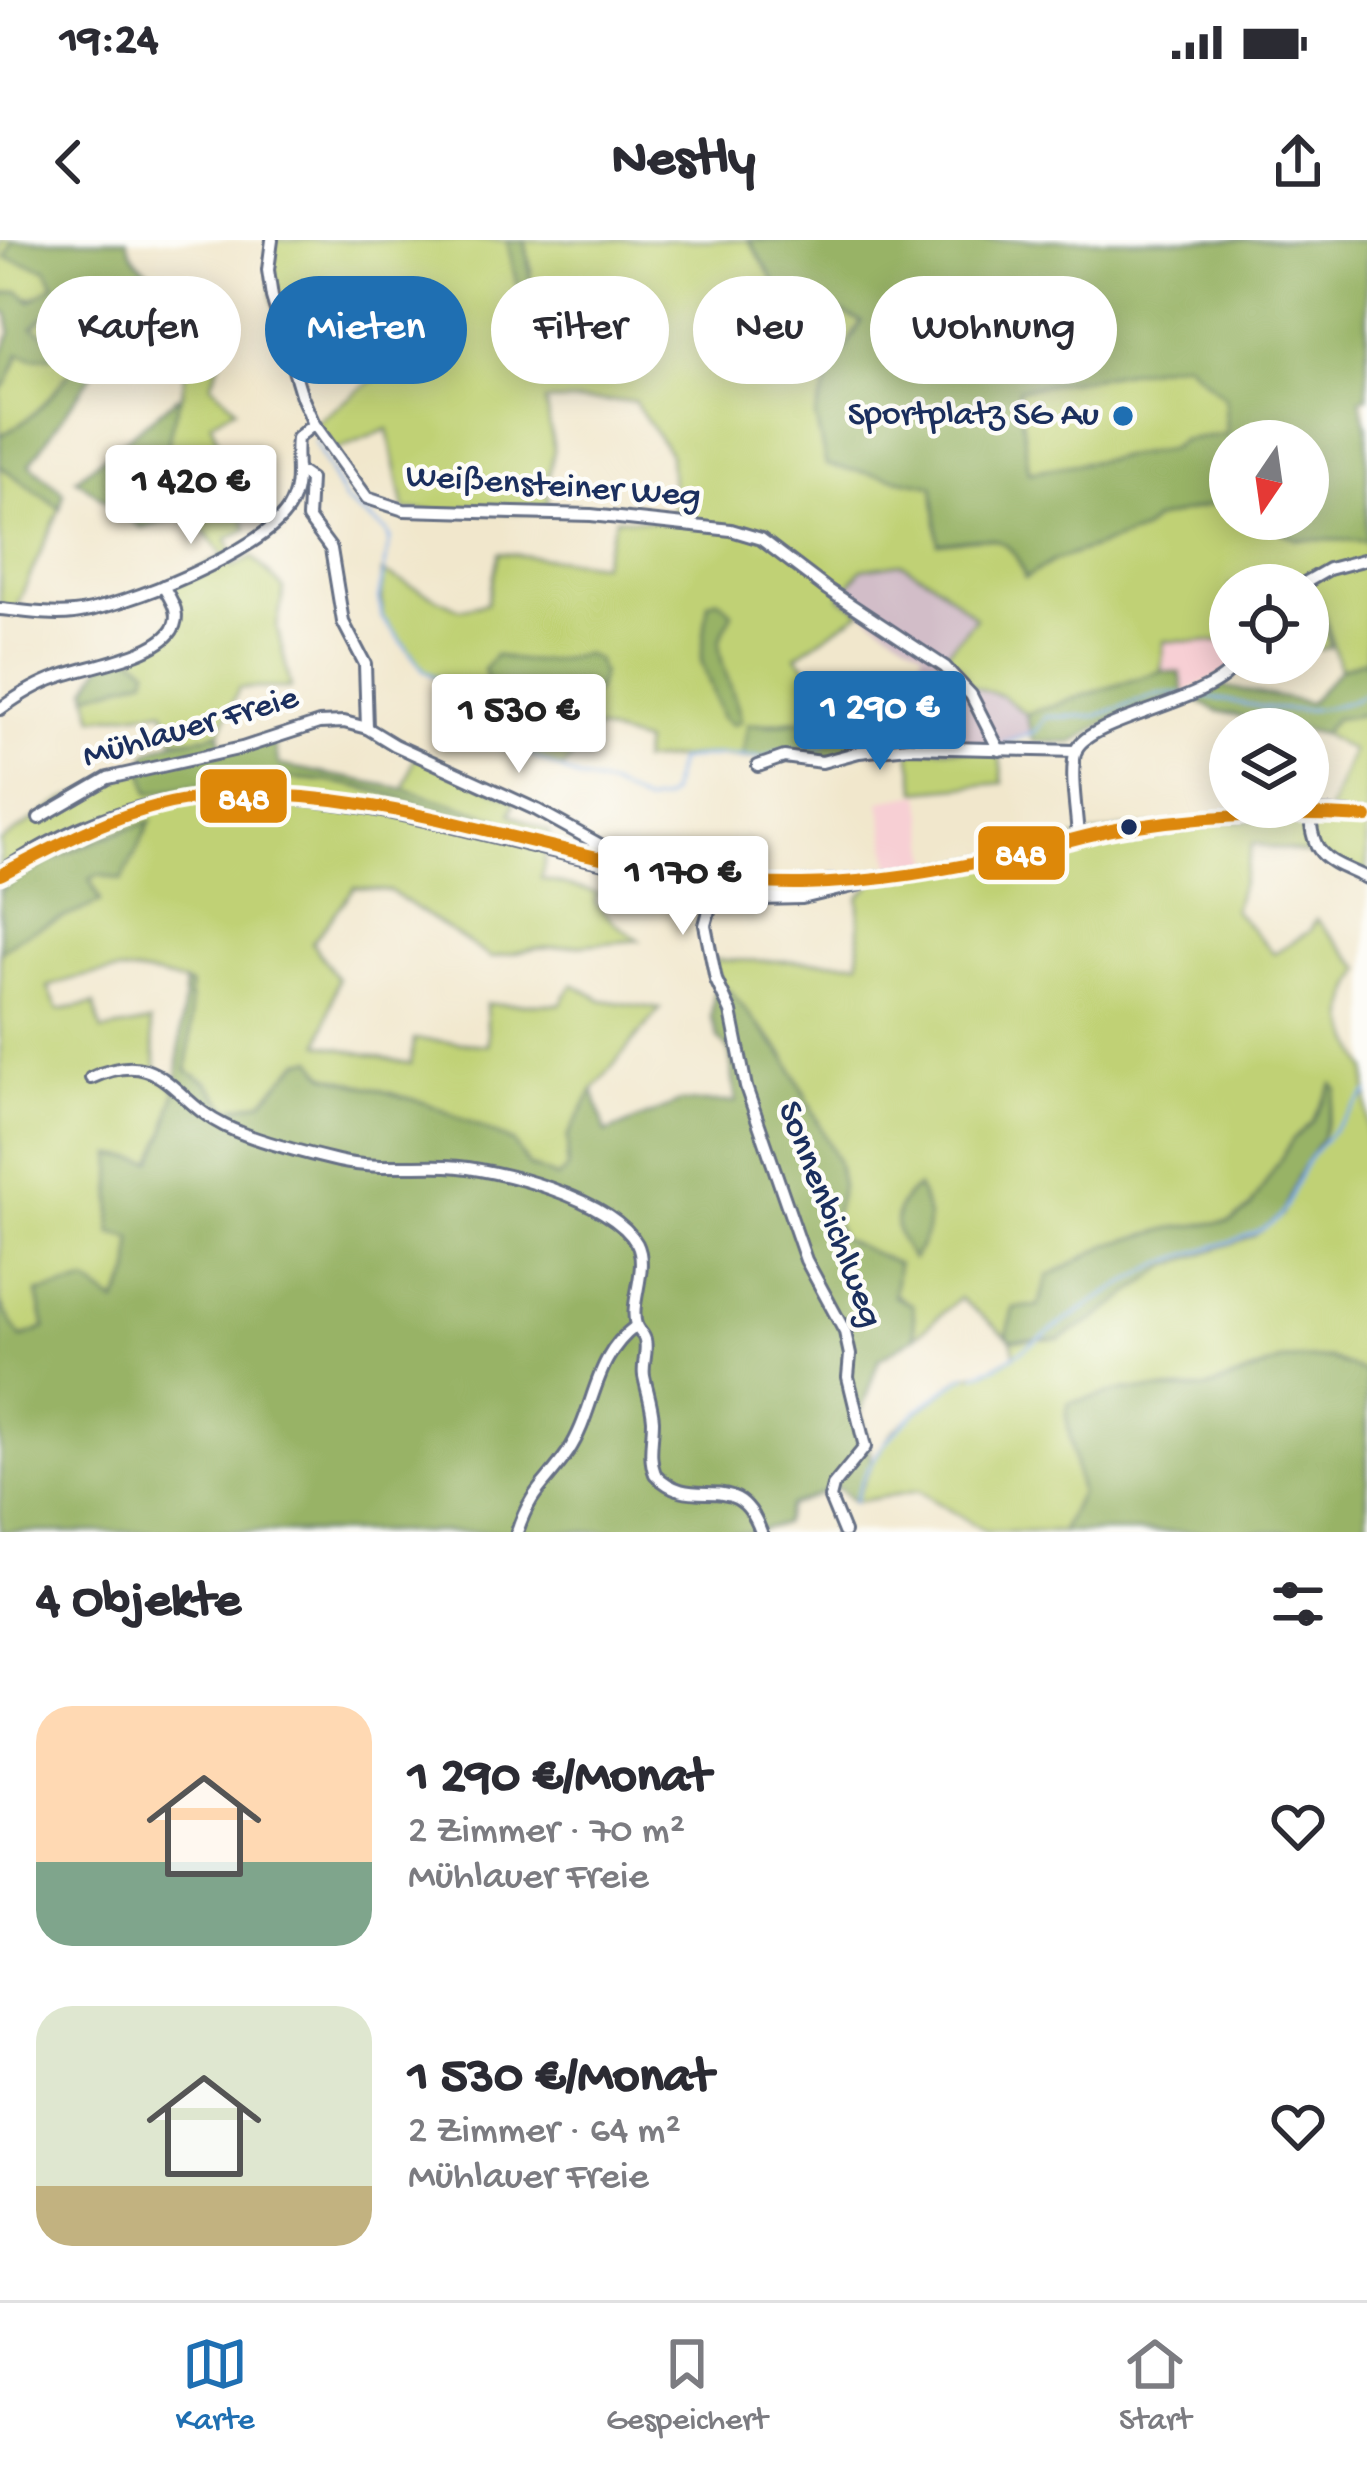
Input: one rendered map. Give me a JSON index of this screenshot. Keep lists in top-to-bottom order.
{
  "streets": {
    "street": ["Weißensteiner Weg", "Mühlauer Freie", "Sonnenbichlweg"]
  },
  "crossings": [
    ["Mühlauer Freie", "Sonnenbichlweg"]
  ],
  "places": ["Sportplatz SG Au"],
  "lines": ["transit line 848"],
  "north": "bottom",
  "page": {
    "status": "19:24",
    "header": "Nestly",
    "chip": [
      "Kaufen",
      "Mieten",
      "Filter",
      "Neu",
      "Wohnung"
    ],
    "price": [
      "1 420 €",
      "1 290 €",
      "1 530 €",
      "1 170 €"
    ],
    "heading": "4 Objekte",
    "list": [
      {
        "name": "1 290 €/Monat",
        "note": "2 Zimmer · 70 m² · Mühlauer Freie"
      },
      {
        "name": "1 530 €/Monat",
        "note": "2 Zimmer · 64 m² · Mühlauer Freie"
      }
    ],
    "tabs": ["Karte", "Gespeichert", "Start"]
  }
}
